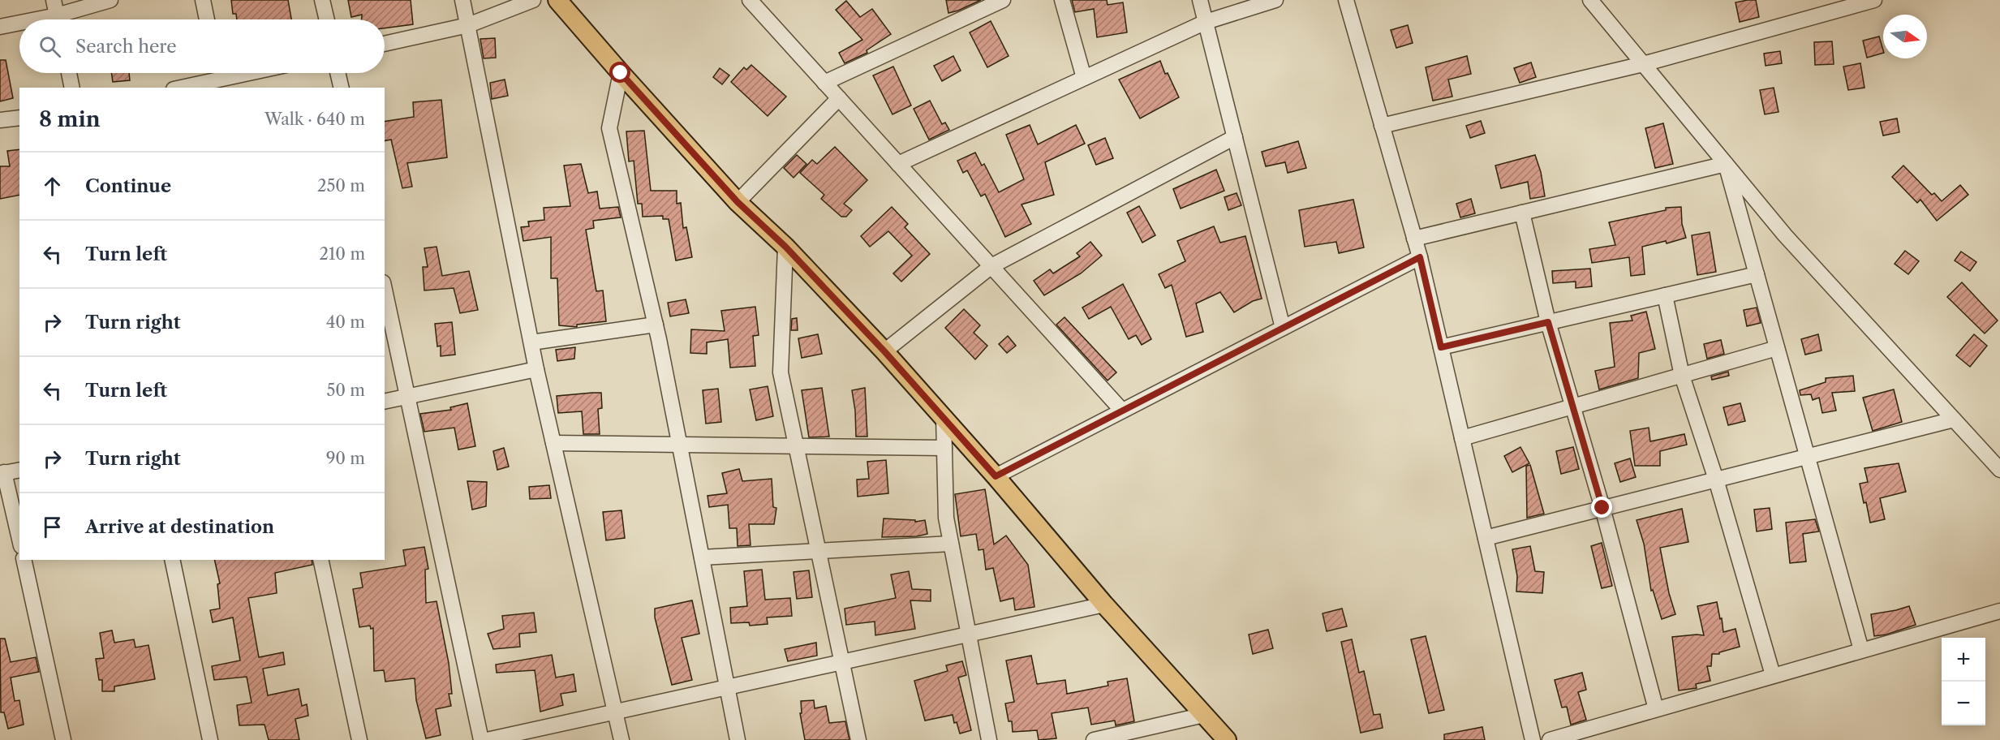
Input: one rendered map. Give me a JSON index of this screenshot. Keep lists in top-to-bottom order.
{
  "north": "right",
  "page": {
    "search": "Search here",
    "heading": ["8 min", "Walk · 640 m"],
    "list": [
      ["Continue", "250 m"],
      ["Turn left", "210 m"],
      ["Turn right", "40 m"],
      ["Turn left", "50 m"],
      ["Turn right", "90 m"],
      "Arrive at destination"
    ],
    "map_buttons": ["+", "−"]
  }
}
